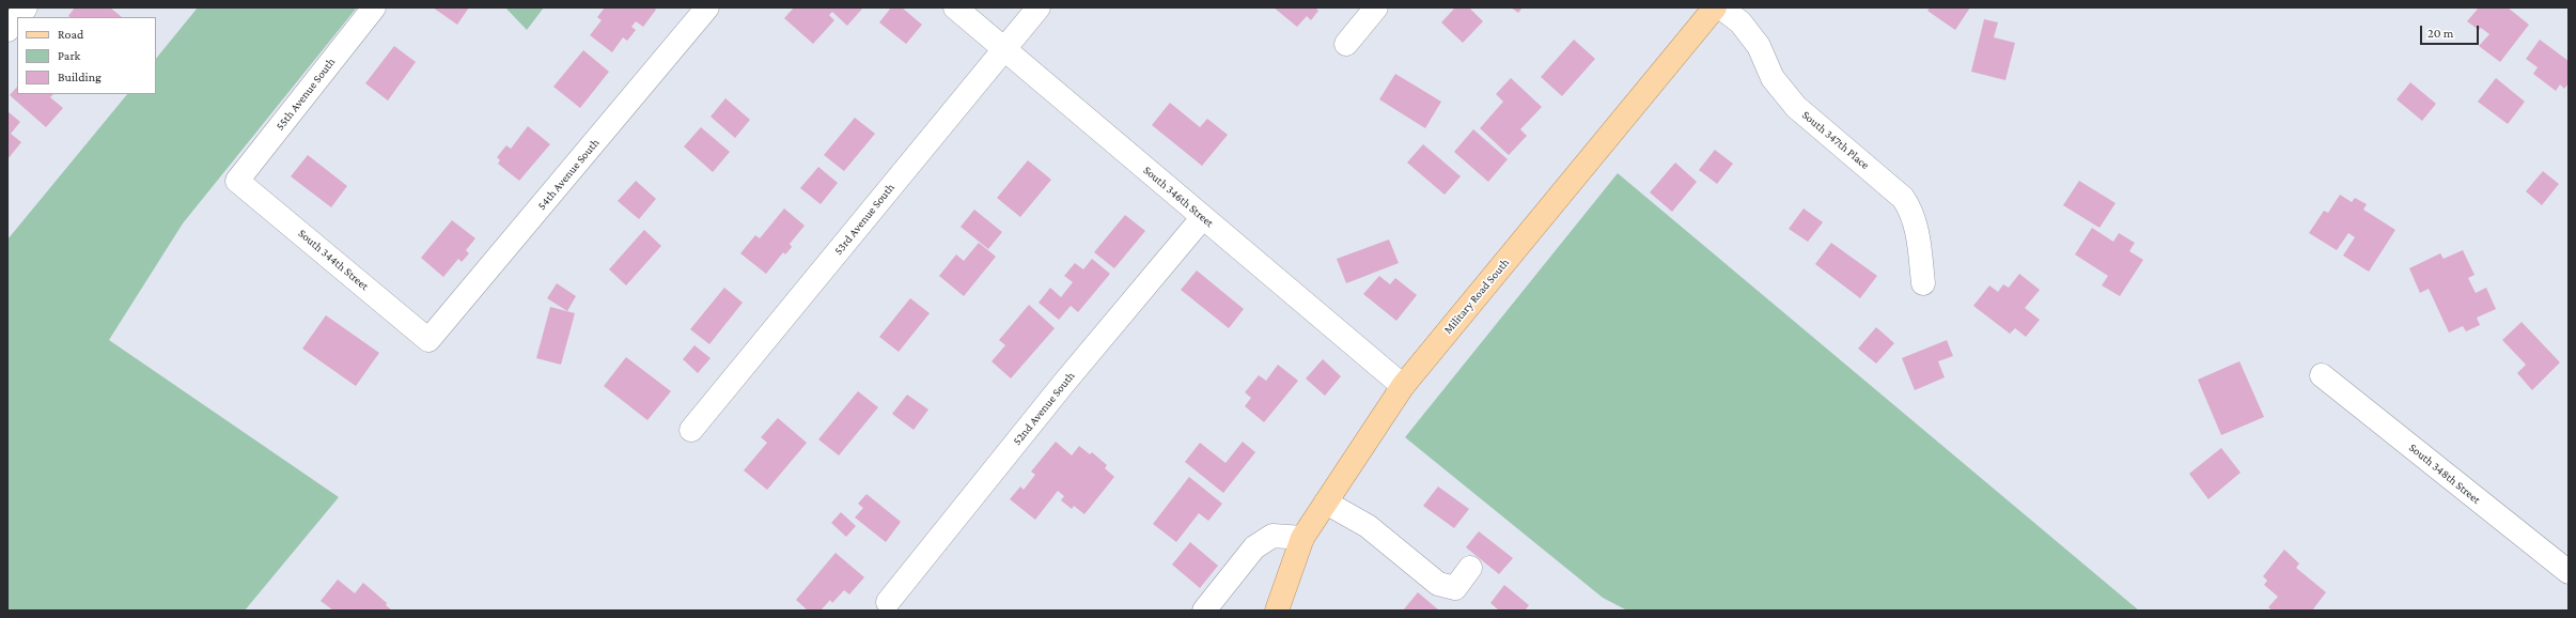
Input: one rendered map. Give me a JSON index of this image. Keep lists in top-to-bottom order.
{
  "streets": {
    "main road": ["Military Road South"],
    "street": [
      "55th Avenue South",
      "South 347th Place",
      "54th Avenue South",
      "South 346th Street",
      "53rd Avenue South",
      "South 344th Street",
      "52nd Avenue South",
      "South 348th Street"
    ]
  },
  "crossings": [
    ["55th Avenue South", "South 344th Street"],
    ["54th Avenue South", "South 344th Street"],
    ["South 346th Street", "53rd Avenue South"],
    ["South 346th Street", "Military Road South"],
    ["South 346th Street", "52nd Avenue South"]
  ],
  "legend": ["Road", "Park", "Building"],
  "scale_bar": "20 m"
}
